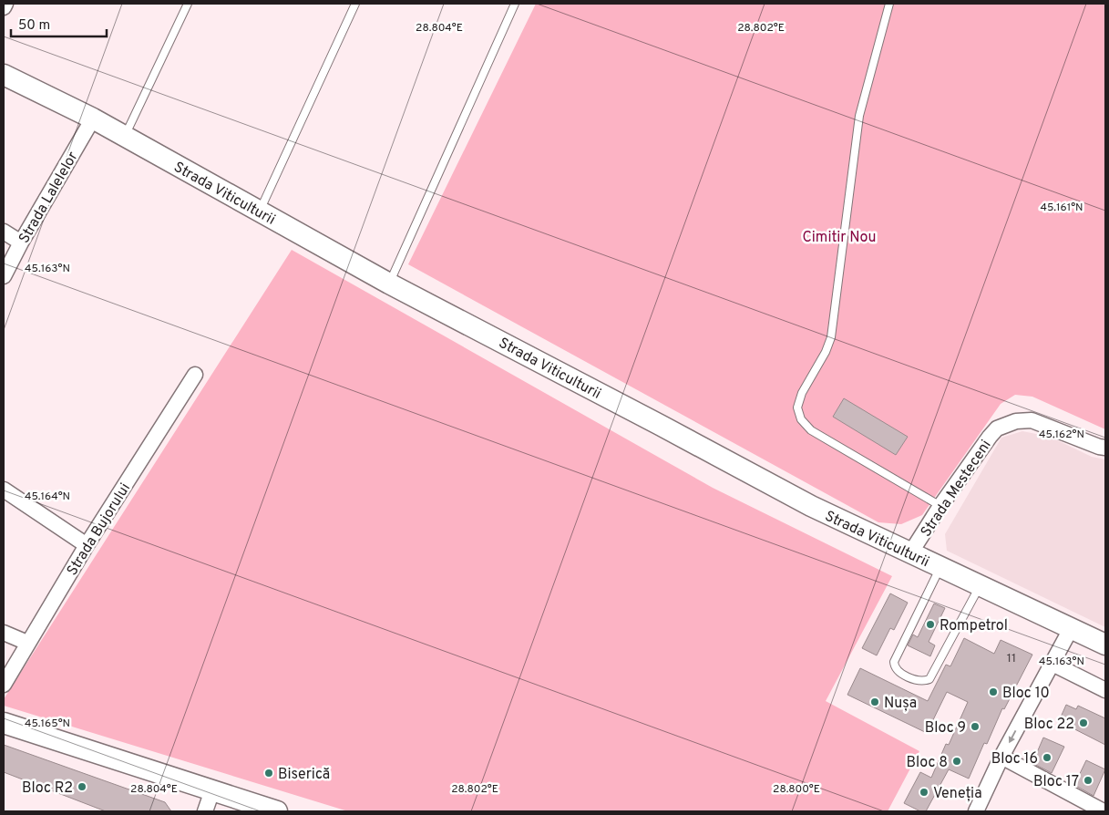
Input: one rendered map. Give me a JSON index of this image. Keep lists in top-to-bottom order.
{
  "streets": {
    "main road": ["Strada Viticulturii"],
    "street": ["Strada Lalelelor", "Strada Mesteceni", "Strada Bujorului"]
  },
  "crossings": [
    ["Strada Viticulturii", "Strada Lalelelor"],
    ["Strada Viticulturii", "Strada Mesteceni"]
  ],
  "parks": ["Cimitir Nou"],
  "places": [
    "Rompetrol",
    "Bloc 10",
    "Nușa",
    "Bloc 22",
    "Bloc 9",
    "Bloc 16",
    "Bloc 8",
    "Biserică",
    "Bloc 17",
    "Bloc R2",
    "Veneția"
  ],
  "house_numbers": ["11"],
  "scale_bar": "50 m",
  "coordinates": [
    "28.804°E",
    "28.802°E",
    "45.161°N",
    "45.163°N",
    "45.162°N",
    "45.164°N",
    "45.165°N",
    "28.800°E"
  ]
}
